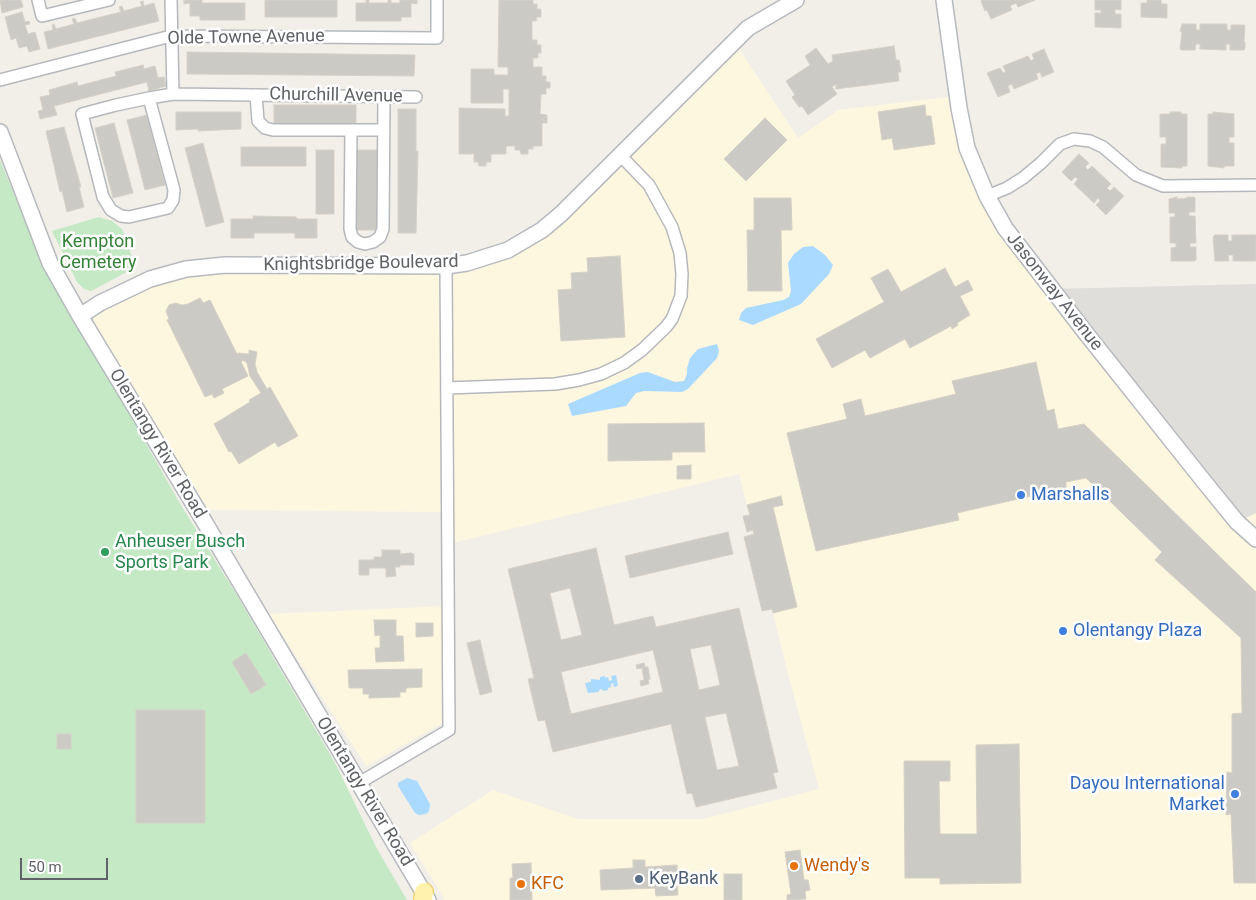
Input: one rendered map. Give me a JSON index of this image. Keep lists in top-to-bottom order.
{
  "streets": {
    "street": [
      "Olde Towne Avenue",
      "Churchill Avenue",
      "Knightsbridge Boulevard",
      "Jasonway Avenue",
      "Olentangy River Road"
    ]
  },
  "crossings": [
    ["Knightsbridge Boulevard", "Olentangy River Road"]
  ],
  "parks": ["Kempton Cemetery"],
  "places": [
    "Marshalls",
    "Anheuser Busch Sports Park",
    "Olentangy Plaza",
    "Dayou International Market",
    "Wendy's",
    "KeyBank",
    "KFC"
  ],
  "scale_bar": "50 m"
}
